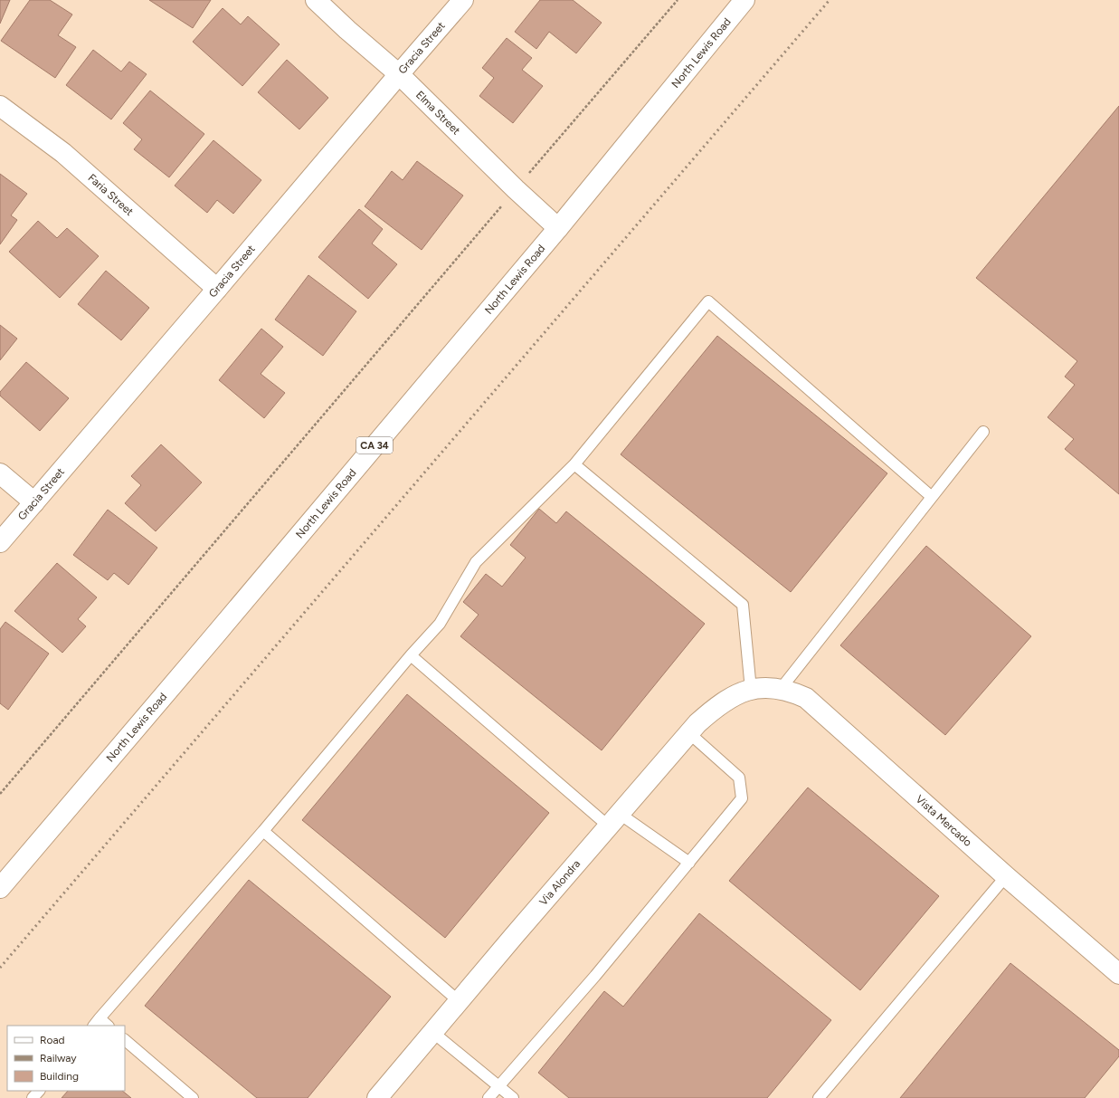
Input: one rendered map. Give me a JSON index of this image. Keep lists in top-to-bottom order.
{
  "streets": {
    "street": [
      "Gracia Street",
      "North Lewis Road",
      "Elma Street",
      "Faria Street",
      "CA 34",
      "Vista Mercado",
      "Via Alondra"
    ]
  },
  "crossings": [
    ["Gracia Street", "Elma Street"],
    ["Gracia Street", "Faria Street"],
    ["North Lewis Road", "Elma Street"],
    ["Vista Mercado", "Via Alondra"]
  ],
  "legend": ["Road", "Railway", "Building"]
}
